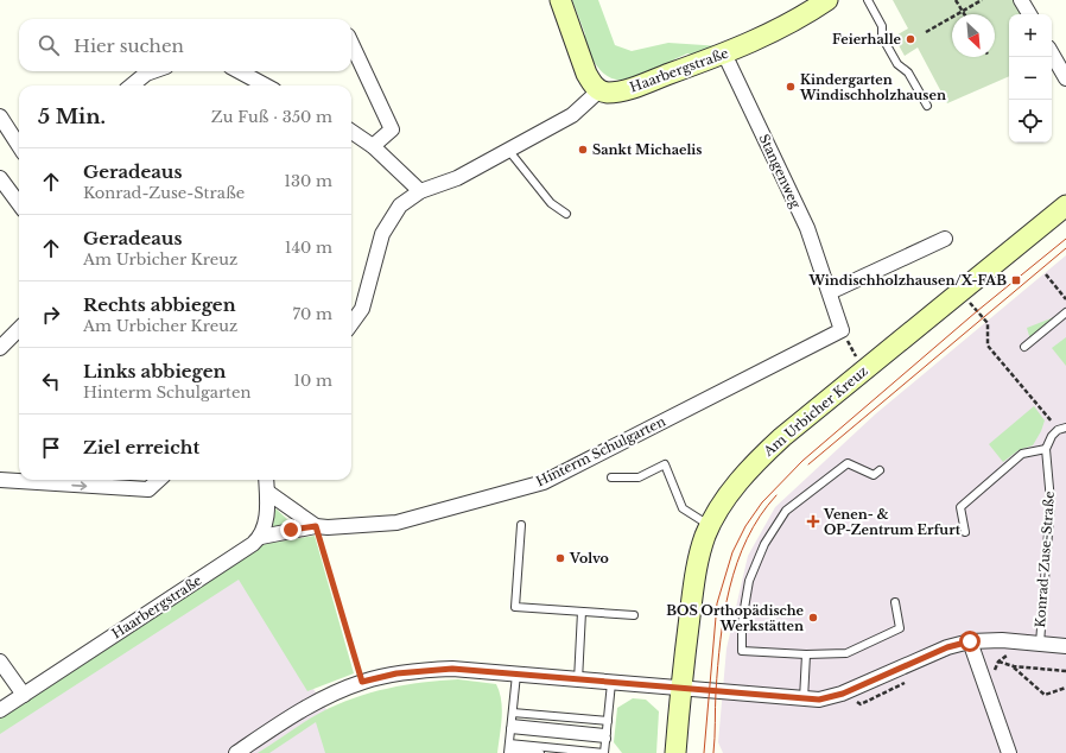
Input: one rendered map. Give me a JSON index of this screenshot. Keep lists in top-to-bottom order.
{
  "streets": {
    "main road": ["Haarbergstraße", "Am Urbicher Kreuz"],
    "street": ["Stangenweg", "Hinterm Schulgarten", "Konrad-Zuse-Straße"]
  },
  "crossings": [
    ["Haarbergstraße", "Stangenweg"],
    ["Haarbergstraße", "Hinterm Schulgarten"],
    ["Stangenweg", "Hinterm Schulgarten"],
    ["Am Urbicher Kreuz", "Konrad-Zuse-Straße"]
  ],
  "places": {
    "other": [
      "Feierhalle",
      "Kindergarten Windischholzhausen",
      "Sankt Michaelis",
      "Volvo",
      "BOS Orthopädische Werkstätten"
    ],
    "transit": ["Windischholzhausen/X-FAB"],
    "health": ["Venen- & OP-Zentrum Erfurt"]
  },
  "north": "bottom right",
  "page": {
    "map_buttons": ["+", "−"],
    "search": "Hier suchen",
    "heading": ["5 Min.", "Zu Fuß · 350 m"],
    "list": [
      ["Geradeaus", "Konrad-Zuse-Straße", "130 m"],
      ["Geradeaus", "Am Urbicher Kreuz", "140 m"],
      ["Rechts abbiegen", "Am Urbicher Kreuz", "70 m"],
      ["Links abbiegen", "Hinterm Schulgarten", "10 m"],
      "Ziel erreicht"
    ]
  }
}
